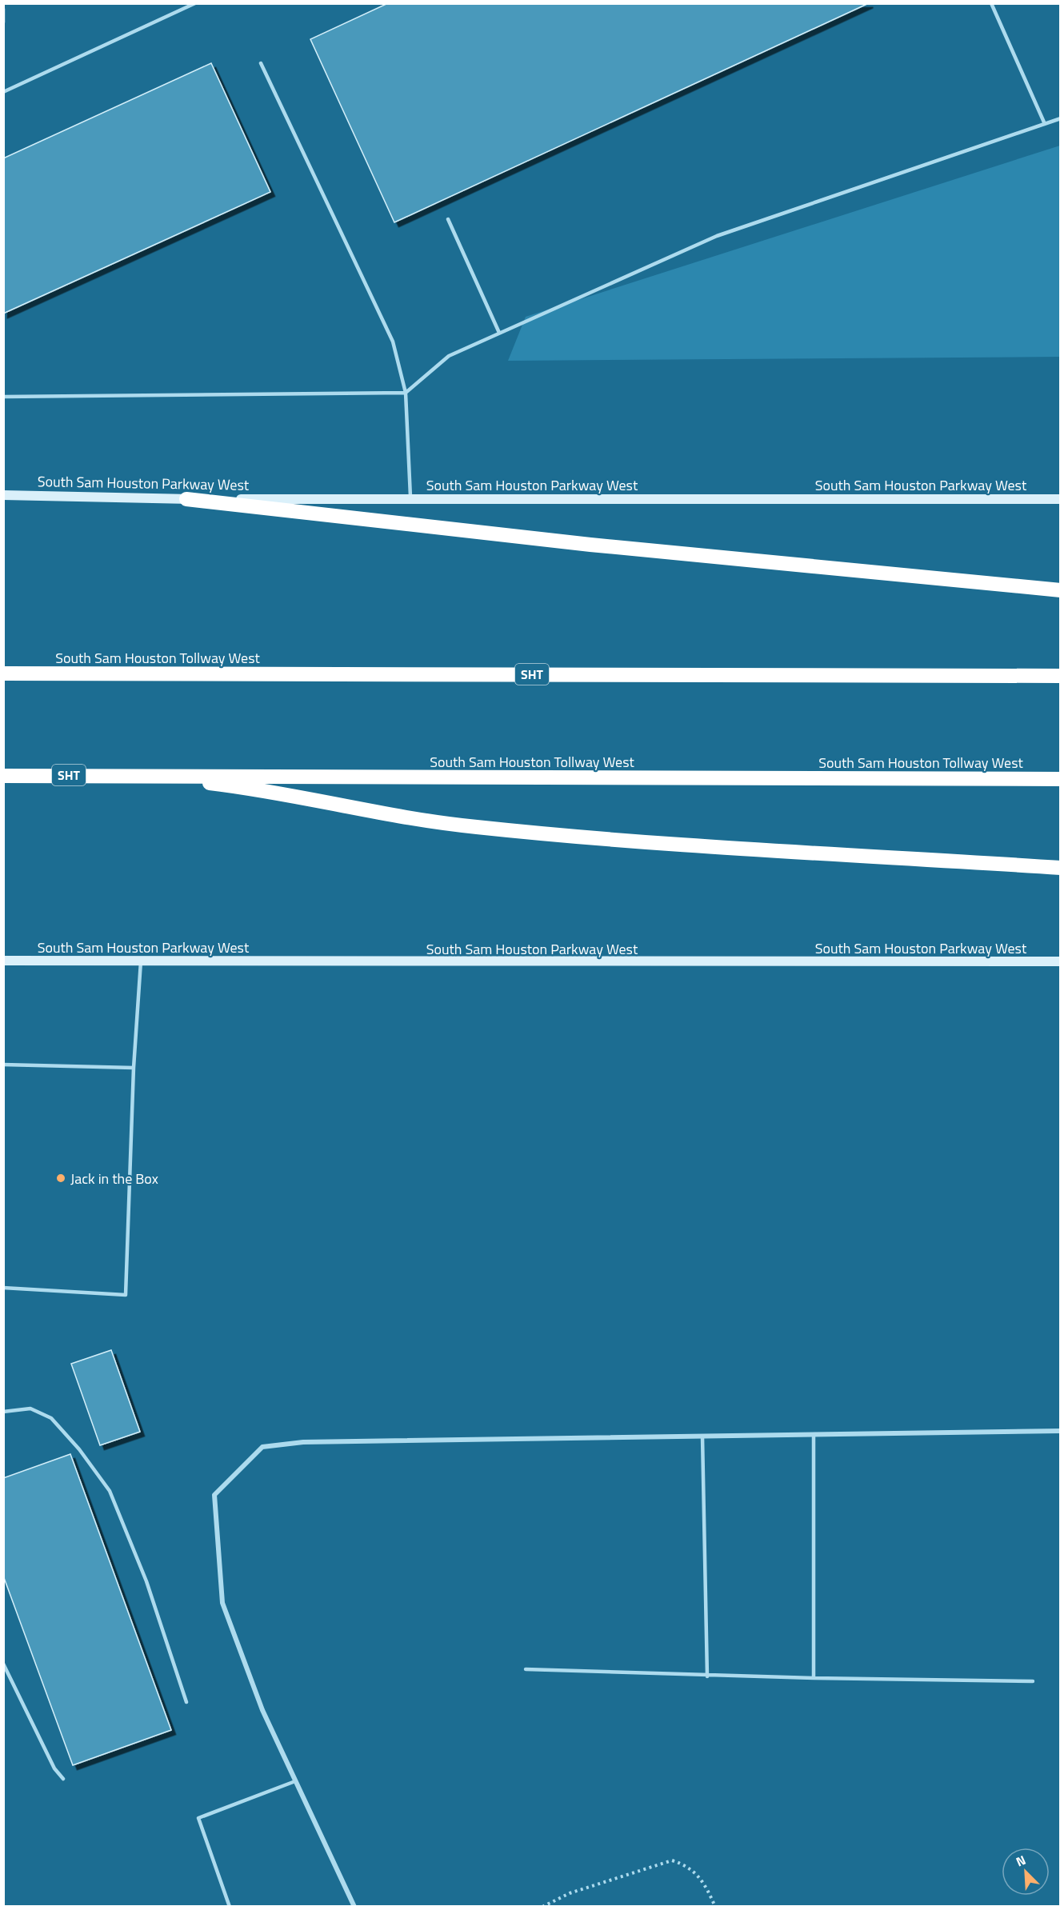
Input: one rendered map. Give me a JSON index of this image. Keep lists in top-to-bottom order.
{
  "streets": {
    "highway": ["South Sam Houston Tollway West", "SHT"],
    "main road": ["South Sam Houston Parkway West"]
  },
  "places": ["Jack in the Box"],
  "north": "top left"
}
